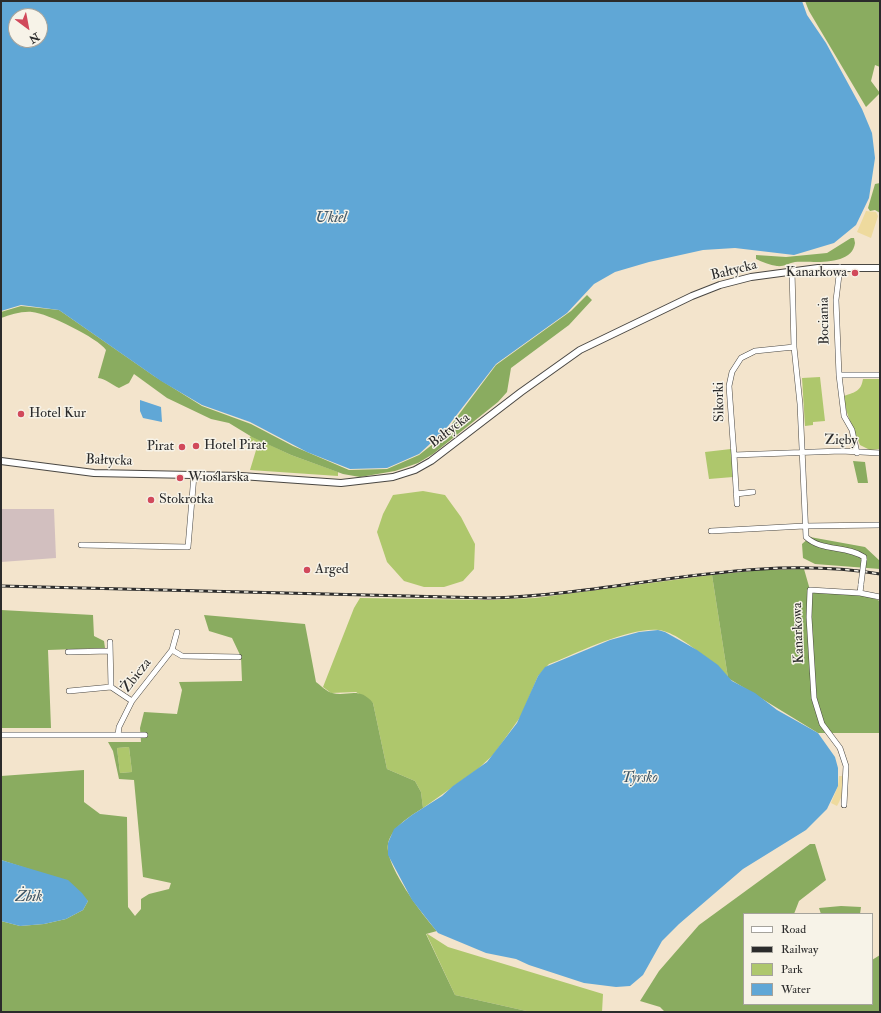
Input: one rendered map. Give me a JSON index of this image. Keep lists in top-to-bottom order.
{
  "streets": {
    "main road": ["Bałtycka"],
    "street": [
      "Bociania",
      "Sikorki",
      "Zięby",
      "Kanarkowa",
      "Żbicza"
    ]
  },
  "crossings": [
    ["Bałtycka", "Bociania"],
    ["Bociania", "Zięby"]
  ],
  "water": ["Ukiel", "Tyrsko", "Żbik"],
  "places": [
    "Kanarkowa",
    "Hotel Kur",
    "Hotel Pirat",
    "Pirat",
    "Wioślarska",
    "Stokrotka",
    "Arged"
  ],
  "legend": [
    "Road",
    "Railway",
    "Park",
    "Water"
  ],
  "north": "bottom right"
}
